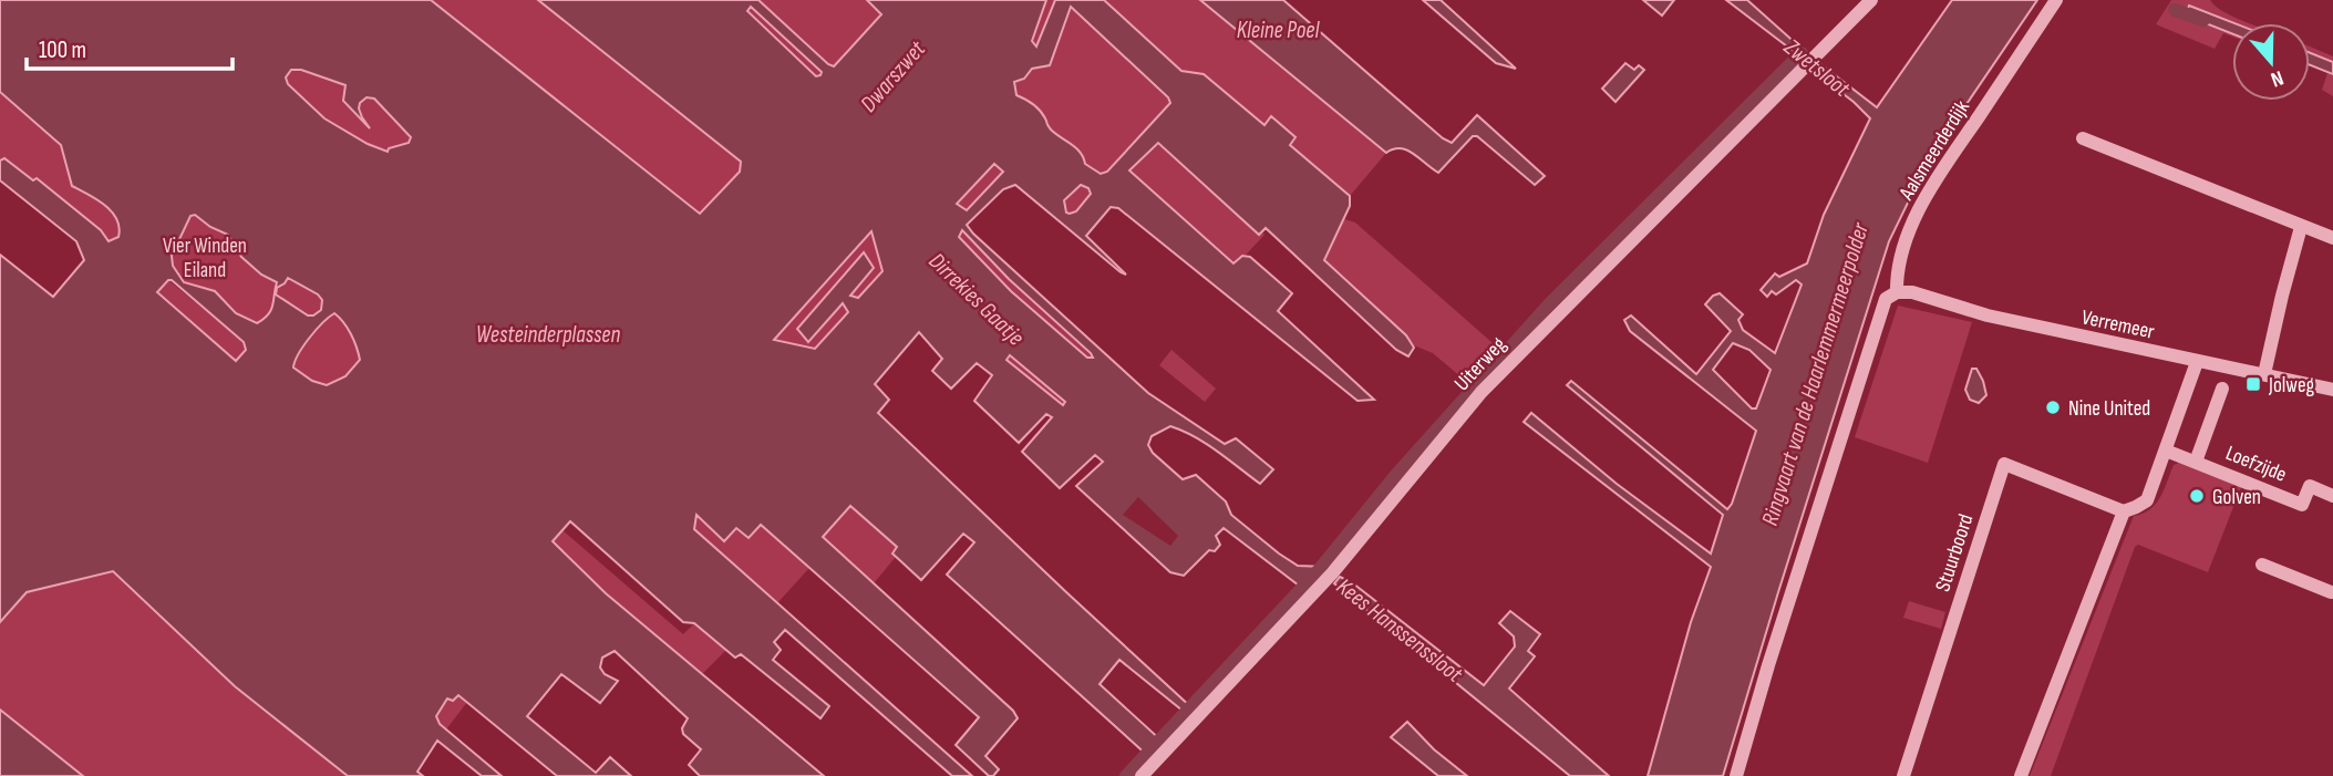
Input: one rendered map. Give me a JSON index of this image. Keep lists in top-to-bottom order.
{
  "streets": {
    "street": [
      "Aalsmeerderdijk",
      "Verremeer",
      "Uiterweg",
      "Loefzijde",
      "Stuurboord"
    ]
  },
  "crossings": [
    ["Aalsmeerderdijk", "Verremeer"]
  ],
  "water": [
    "Kleine Poel",
    "Zwetsloot",
    "Dwarszwet",
    "Dirrekies Gaatje",
    "Westeinderplassen",
    "Ringvaart van de Haarlemmermeerpolder",
    "Kees Hanssenssloot"
  ],
  "parks": ["Vier Winden Eiland"],
  "places": {
    "transit": ["Jolweg"],
    "other": ["Nine United", "Golven"]
  },
  "scale_bar": "100 m",
  "north": "bottom"
}
